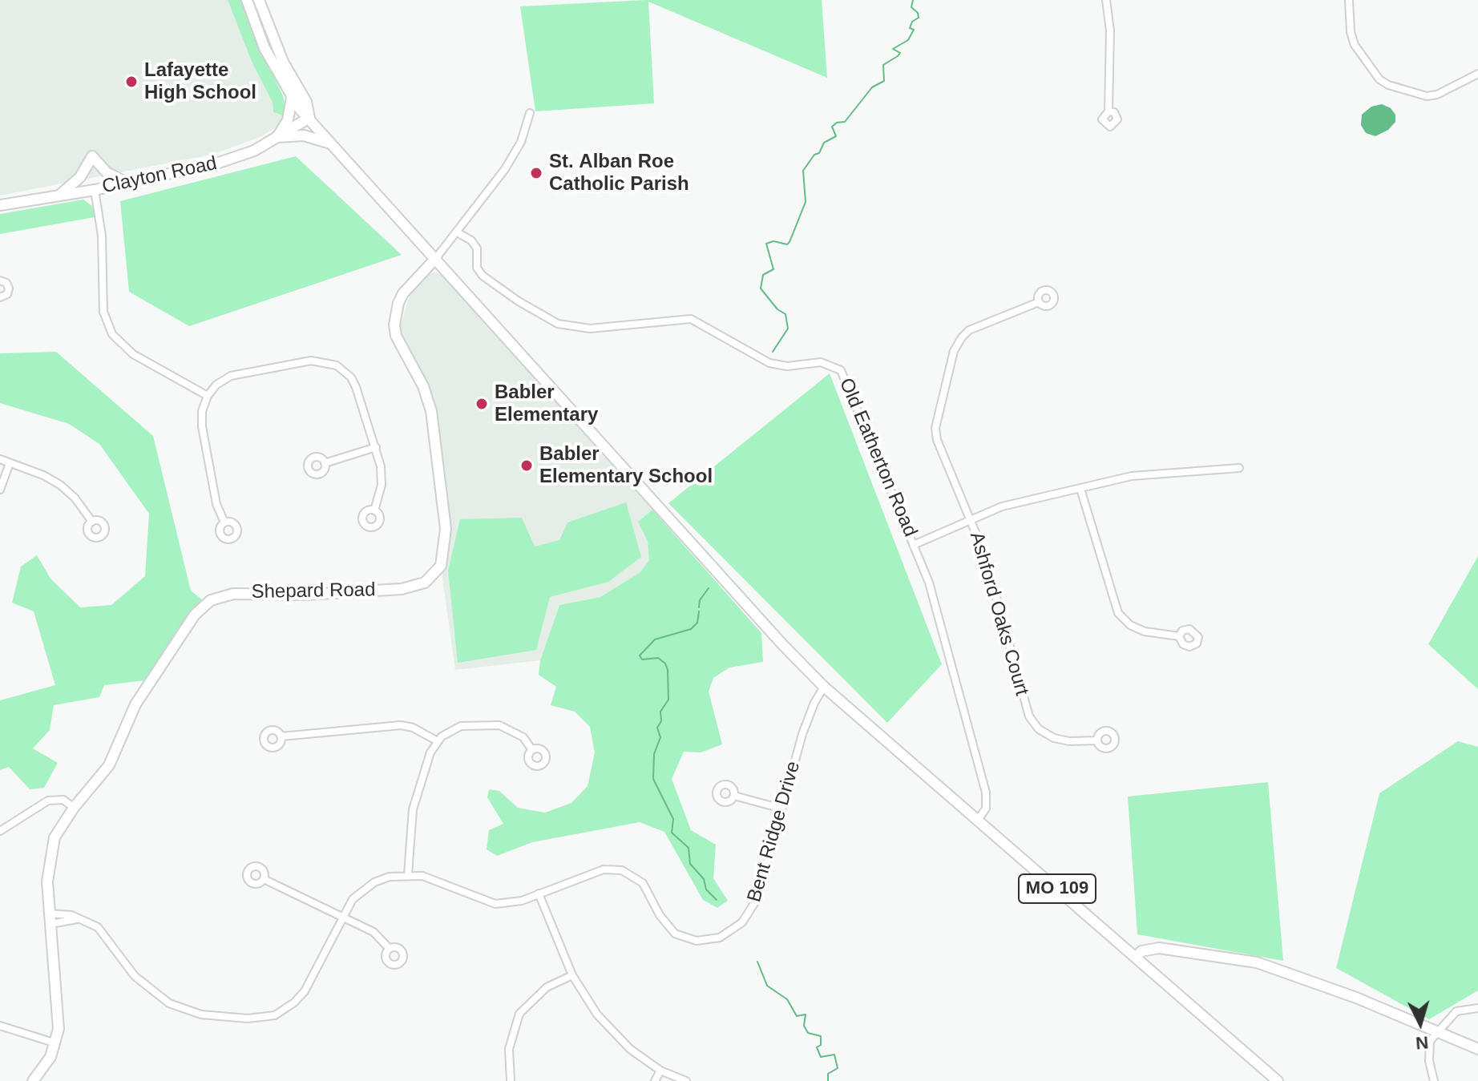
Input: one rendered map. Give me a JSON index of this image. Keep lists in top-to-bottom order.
{
  "streets": {
    "main road": ["Clayton Road", "Shepard Road", "MO 109"],
    "street": ["Old Eatherton Road", "Ashford Oaks Court", "Bent Ridge Drive"]
  },
  "crossings": [
    ["Clayton Road", "MO 109"],
    ["Old Eatherton Road", "Shepard Road"],
    ["Old Eatherton Road", "MO 109"],
    ["Shepard Road", "Bent Ridge Drive"],
    ["Shepard Road", "MO 109"],
    ["Bent Ridge Drive", "MO 109"]
  ],
  "places": [
    "Lafayette High School",
    "St. Alban Roe Catholic Parish",
    "Babler Elementary",
    "Babler Elementary School"
  ],
  "north": "bottom"
}
